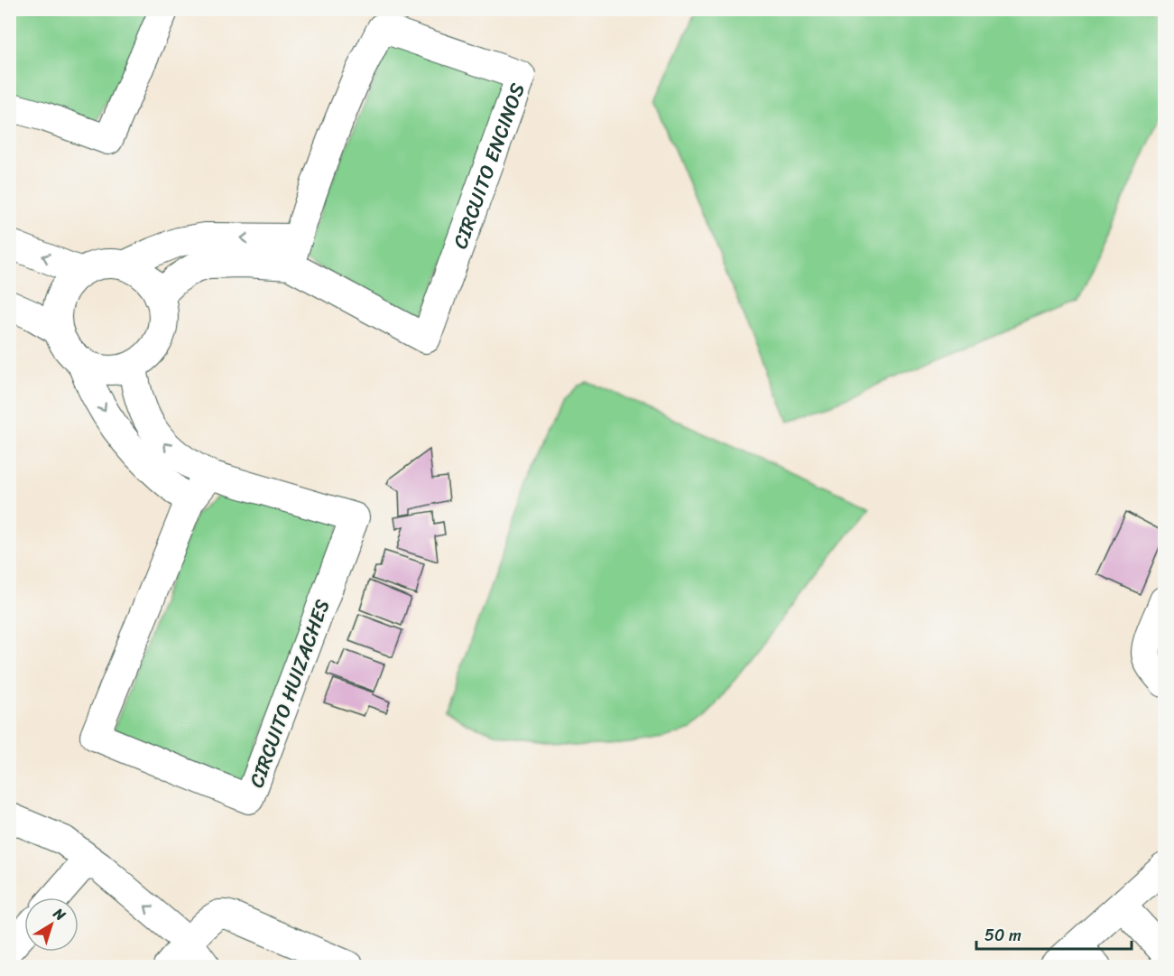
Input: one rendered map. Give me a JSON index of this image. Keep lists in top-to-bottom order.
{
  "streets": {
    "street": ["CIRCUITO ENCINOS", "CIRCUITO HUIZACHES"]
  },
  "crossings": [
    ["CIRCUITO ENCINOS", "CIRCUITO HUIZACHES"]
  ],
  "scale_bar": "50 m",
  "north": "top right"
}
